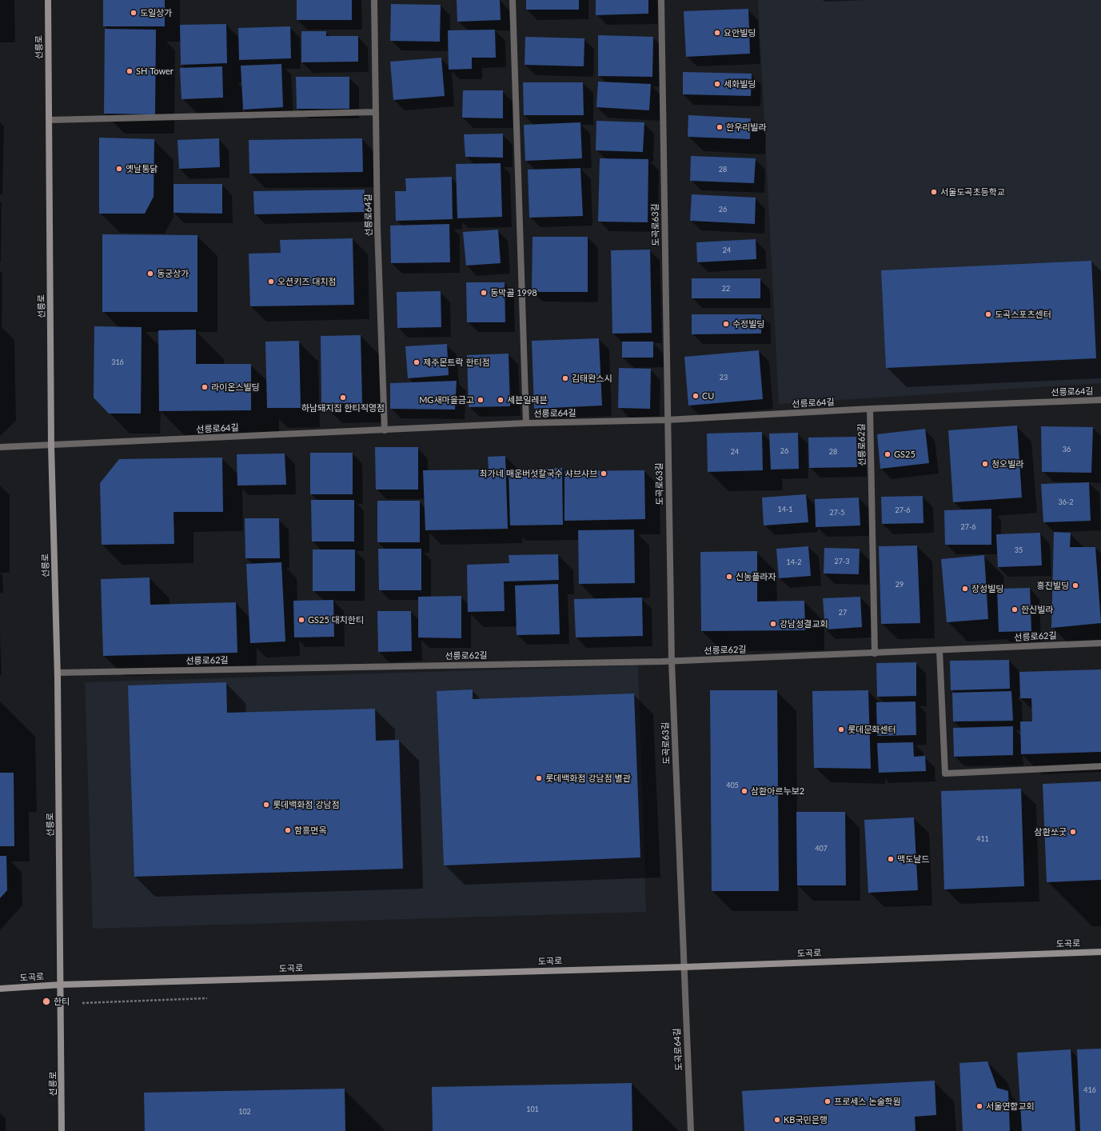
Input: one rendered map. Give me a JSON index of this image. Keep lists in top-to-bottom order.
{
  "streets": {
    "main road": ["선릉로", "도곡로"],
    "street": [
      "선릉로64길",
      "도곡로63길",
      "선릉로62길",
      "도곡로64길"
    ]
  },
  "crossings": [
    ["선릉로", "선릉로64길"],
    ["선릉로", "선릉로62길"],
    ["선릉로", "도곡로"],
    ["선릉로64길", "도곡로63길"],
    ["선릉로64길", "선릉로62길"],
    ["도곡로63길", "선릉로62길"],
    ["도곡로63길", "도곡로"],
    ["도곡로63길", "도곡로64길"],
    ["도곡로", "도곡로64길"]
  ],
  "places": [
    "도일상가",
    "요안빌딩",
    "SH Tower",
    "세화빌딩",
    "한우리빌라",
    "옛날통닭",
    "서울도곡초등학교",
    "동궁상가",
    "오션키즈 대치점",
    "동막골 1998",
    "도곡스포츠센터",
    "수정빌딩",
    "제주몬트락 한티점",
    "김태완스시",
    "라이온스빌딩",
    "CU",
    "하남돼지집 한티직영점",
    "MG새마을금고",
    "세븐일레븐",
    "GS25",
    "청오빌라",
    "최가네 매운버섯칼국수 샤브샤브",
    "신농플라자",
    "흥진빌딩",
    "장성빌딩",
    "한신빌라",
    "GS25 대치한티",
    "강남성결교회",
    "롯데문화센터",
    "롯데백화점 강남점 별관",
    "삼환아르누보2",
    "롯데백화점 강남점",
    "함흥면옥",
    "삼환쏘굿",
    "맥도날드",
    "한티",
    "프로세스 논술학원",
    "서울연합교회",
    "KB국민은행"
  ],
  "house_numbers": [
    "28",
    "26",
    "24",
    "22",
    "316",
    "23",
    "36",
    "26",
    "24",
    "28",
    "36-2",
    "14-1",
    "27-6",
    "27-5",
    "27-6",
    "35",
    "27-3",
    "14-2",
    "29",
    "27",
    "405",
    "411",
    "407",
    "416",
    "101",
    "102"
  ]
}
